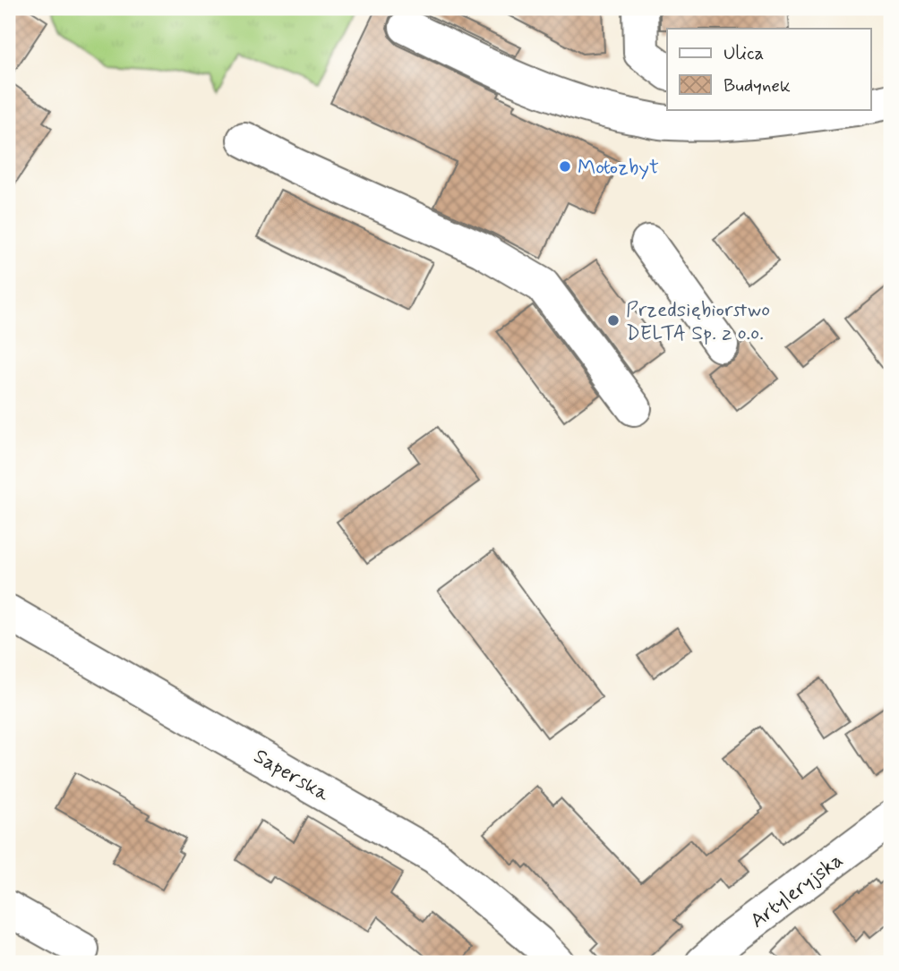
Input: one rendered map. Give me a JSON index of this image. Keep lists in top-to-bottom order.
{
  "streets": {
    "street": ["Saperska", "Artyleryjska"]
  },
  "places": ["Motozbyt", "Przedsiębiorstwo DELTA Sp. z o.o."],
  "legend": ["Ulica", "Budynek"]
}
